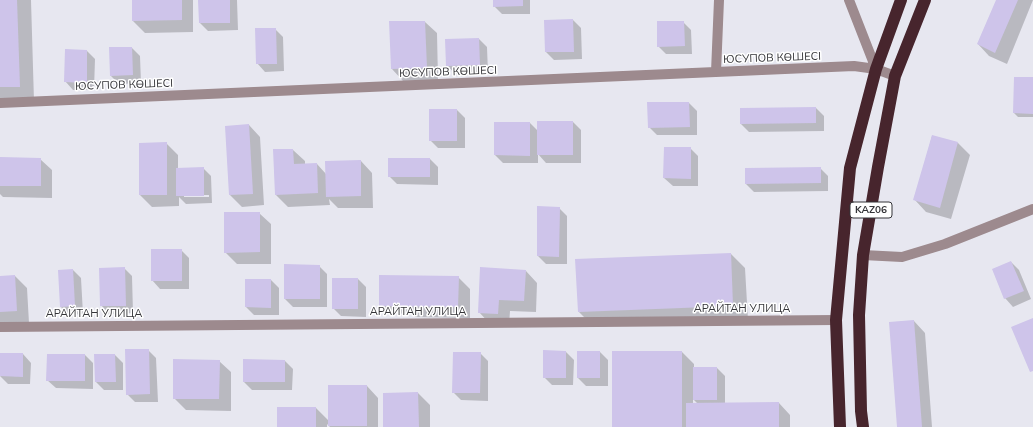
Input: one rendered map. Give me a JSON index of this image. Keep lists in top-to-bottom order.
{
  "streets": {
    "highway": ["KАZ06"],
    "street": ["ЮСУПОВ КӨШЕСІ", "АРАЙТАН УЛИЦА"]
  },
  "crossings": [
    ["ЮСУПОВ КӨШЕСІ", "KАZ06"],
    ["KАZ06", "АРАЙТАН УЛИЦА"]
  ]
}
